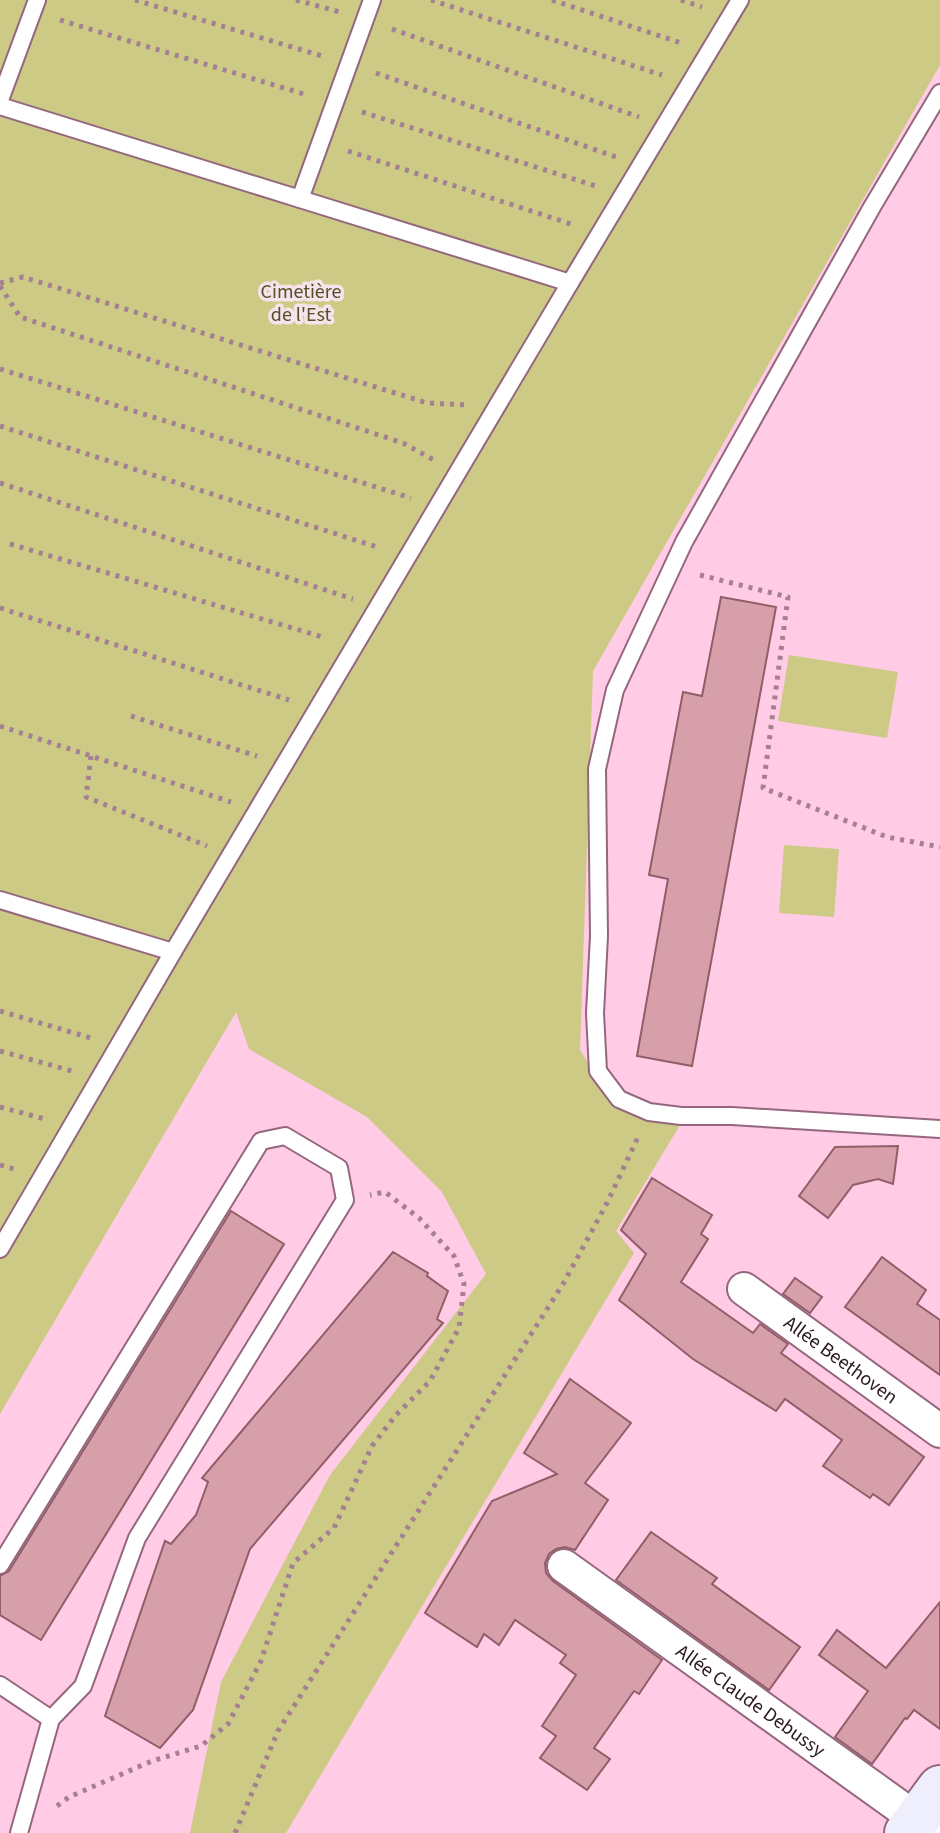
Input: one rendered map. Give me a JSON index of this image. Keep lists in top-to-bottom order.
{
  "streets": {
    "street": ["Allée Beethoven", "Allée Claude Debussy"]
  },
  "parks": ["Cimetière de l'Est"]
}
